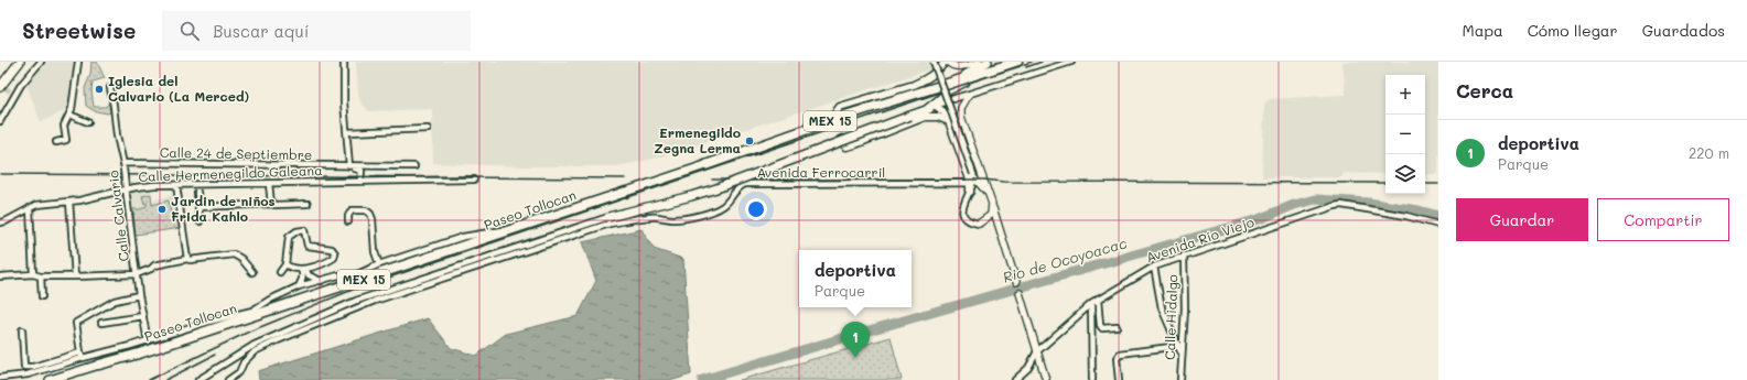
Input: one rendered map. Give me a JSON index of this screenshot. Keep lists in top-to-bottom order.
{
  "streets": {
    "highway": ["MEX 15", "Paseo Tollocan"],
    "street": [
      "Calle 24 de Septiembre",
      "Avenida Ferrocarril",
      "Calle Hermenegildo Galeana",
      "Calle Calvario",
      "Avenida Río Viejo",
      "Calle Hidalgo"
    ]
  },
  "crossings": [
    ["Calle 24 de Septiembre", "Calle Calvario"],
    ["Calle Hermenegildo Galeana", "Calle Calvario"],
    ["Avenida Río Viejo", "Calle Hidalgo"]
  ],
  "water": ["Rio de Ocoyoacac"],
  "places": ["Iglesia del Calvario (La Merced)", "Ermenegildo Zegna Lerma", "Jardin de niños Frida Kahlo"],
  "page": {
    "header": "Streetwise",
    "search": "Buscar aquí",
    "nav": ["Mapa", "Cómo llegar", "Guardados"],
    "heading": "Cerca",
    "map_buttons": ["+", "−"],
    "list": [
      {
        "mark": "1",
        "name": "deportiva",
        "note": "Parque",
        "value": "220 m"
      }
    ],
    "buttons": ["Guardar", "Compartir"],
    "popup": ["deportiva", "Parque"],
    "pins": "1"
  }
}
